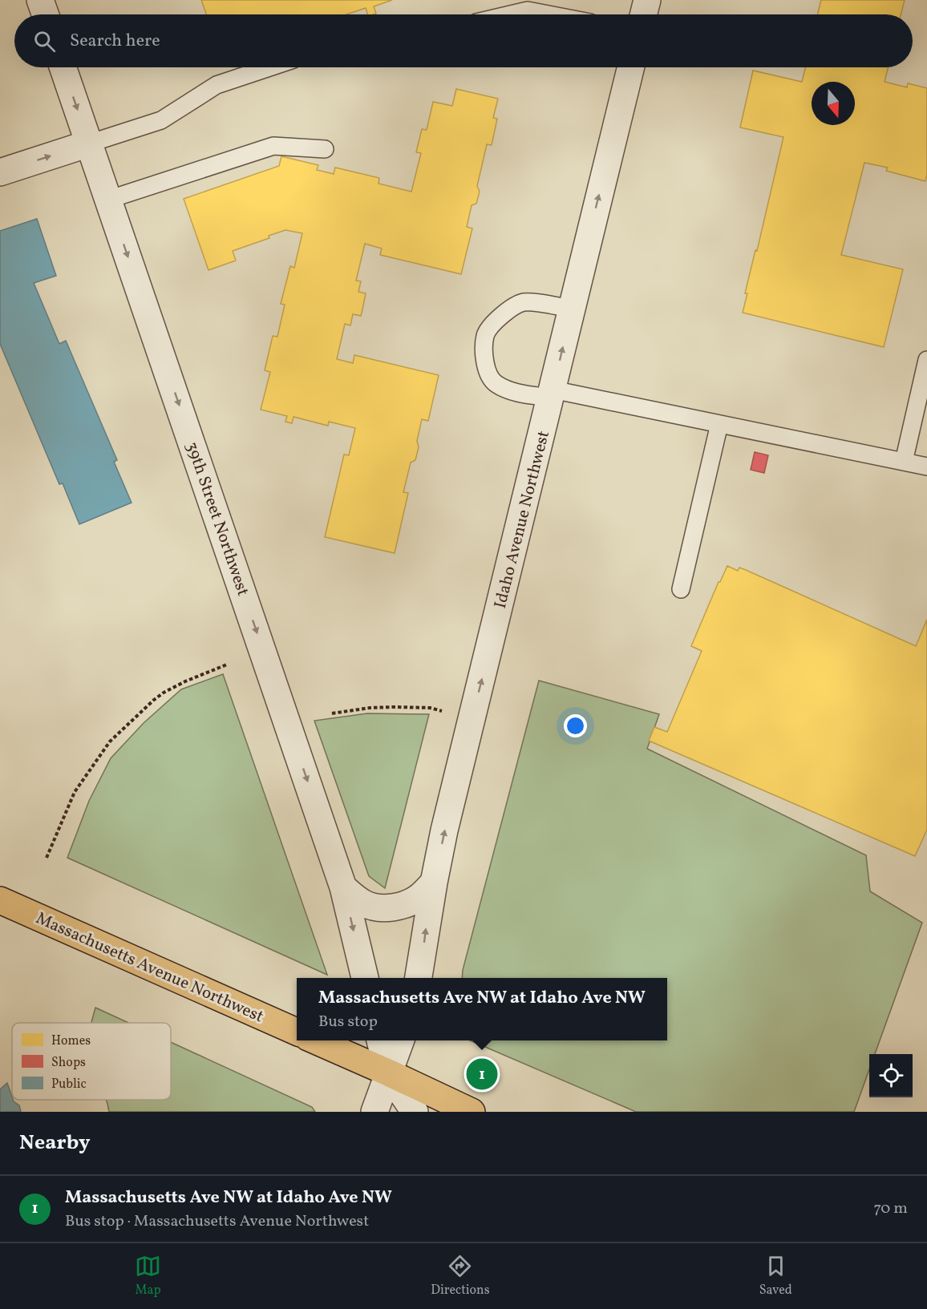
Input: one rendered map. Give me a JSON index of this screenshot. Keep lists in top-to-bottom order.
{
  "streets": {
    "main road": ["Massachusetts Avenue Northwest"],
    "street": ["39th Street Northwest", "Idaho Avenue Northwest"]
  },
  "one_way": ["39th Street Northwest", "Idaho Avenue Northwest"],
  "legend": ["Homes", "Shops", "Public"],
  "north": "bottom",
  "page": {
    "search": "Search here",
    "popup": ["Massachusetts Ave NW at Idaho Ave NW", "Bus stop"],
    "pins": "1",
    "heading": "Nearby",
    "list": [
      {
        "mark": "1",
        "name": "Massachusetts Ave NW at Idaho Ave NW",
        "note": "Bus stop · Massachusetts Avenue Northwest",
        "value": "70 m"
      }
    ],
    "nav": ["Map", "Directions", "Saved"]
  }
}
